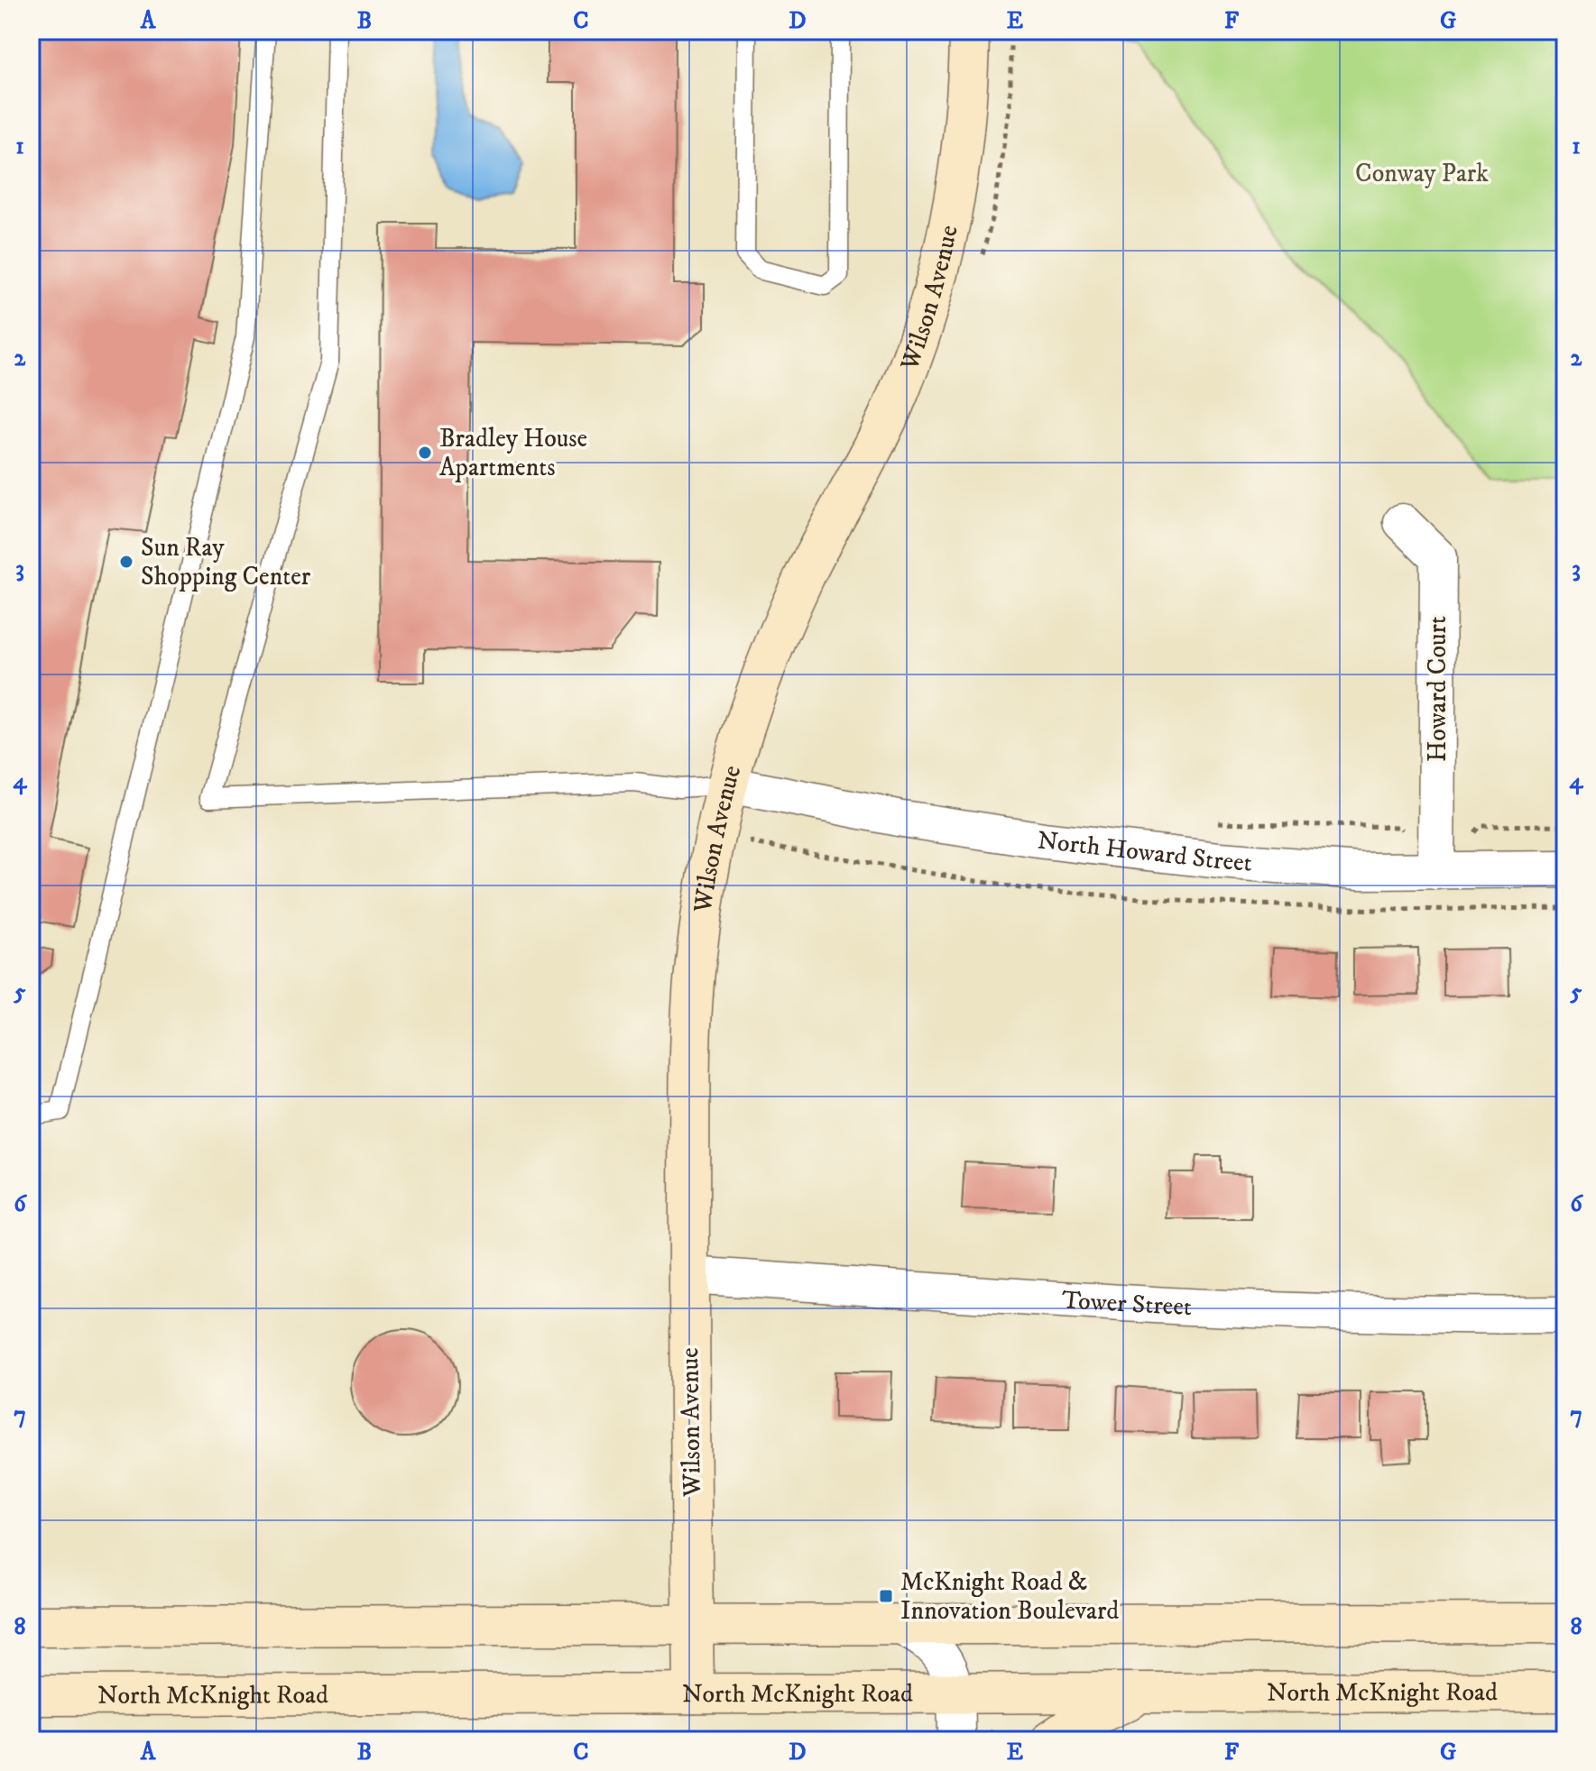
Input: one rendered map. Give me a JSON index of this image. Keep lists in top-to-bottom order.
{
  "streets": {
    "main road": ["Wilson Avenue", "North McKnight Road"],
    "street": ["Howard Court", "North Howard Street", "Tower Street"]
  },
  "crossings": [
    ["Wilson Avenue", "North Howard Street"],
    ["Wilson Avenue", "Tower Street"],
    ["Wilson Avenue", "North McKnight Road"],
    ["Howard Court", "North Howard Street"]
  ],
  "parks": ["Conway Park"],
  "places": {
    "other": ["Bradley House Apartments", "Sun Ray Shopping Center"],
    "transit": ["McKnight Road & Innovation Boulevard"]
  },
  "grid": {
    "columns": [
      "A",
      "B",
      "C",
      "D",
      "E",
      "F",
      "G"
    ],
    "rows": [
      "1",
      "2",
      "3",
      "4",
      "5",
      "6",
      "7",
      "8"
    ]
  }
}
